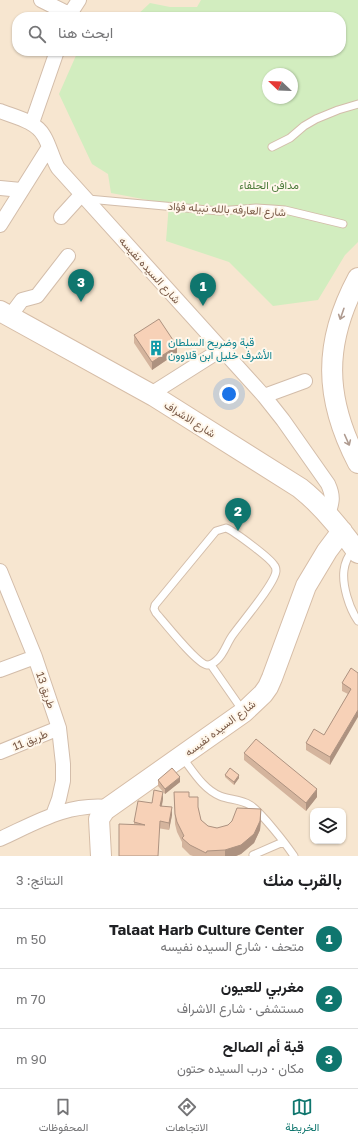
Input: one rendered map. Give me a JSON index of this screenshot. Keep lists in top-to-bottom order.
{
  "streets": {
    "street": [
      "شارع السيده نفيسه",
      "شارع الاشراف",
      "طريق 13",
      "طريق 11"
    ],
    "lane": ["شارع العارفه بالله نبيله فؤاد"]
  },
  "crossings": [
    ["شارع العارفه بالله نبيله فؤاد", "شارع السيده نفيسه"],
    ["شارع السيده نفيسه", "شارع الاشراف"],
    ["طريق 13", "طريق 11"]
  ],
  "parks": ["مدافن الحلفاء"],
  "places": {
    "building": ["قبة وضريح السلطان الأشرف خليل ابن قلاوون"]
  },
  "north": "top left",
  "page": {
    "search": "ابحث هنا",
    "pins": ["3", "1", "2"],
    "heading": ["بالقرب منك", "النتائج: 3"],
    "list": [
      {
        "mark": "1",
        "name": "Talaat Harb Culture Center",
        "note": "متحف · شارع السيده نفيسه",
        "value": "50 m"
      },
      {
        "mark": "2",
        "name": "مغربي للعيون",
        "note": "مستشفى · شارع الاشراف",
        "value": "70 m"
      },
      {
        "mark": "3",
        "name": "قبة أم الصالح",
        "note": "مكان · درب السيده حتون",
        "value": "90 m"
      }
    ],
    "nav": ["الخريطة", "الاتجاهات", "المحفوظات"]
  }
}
